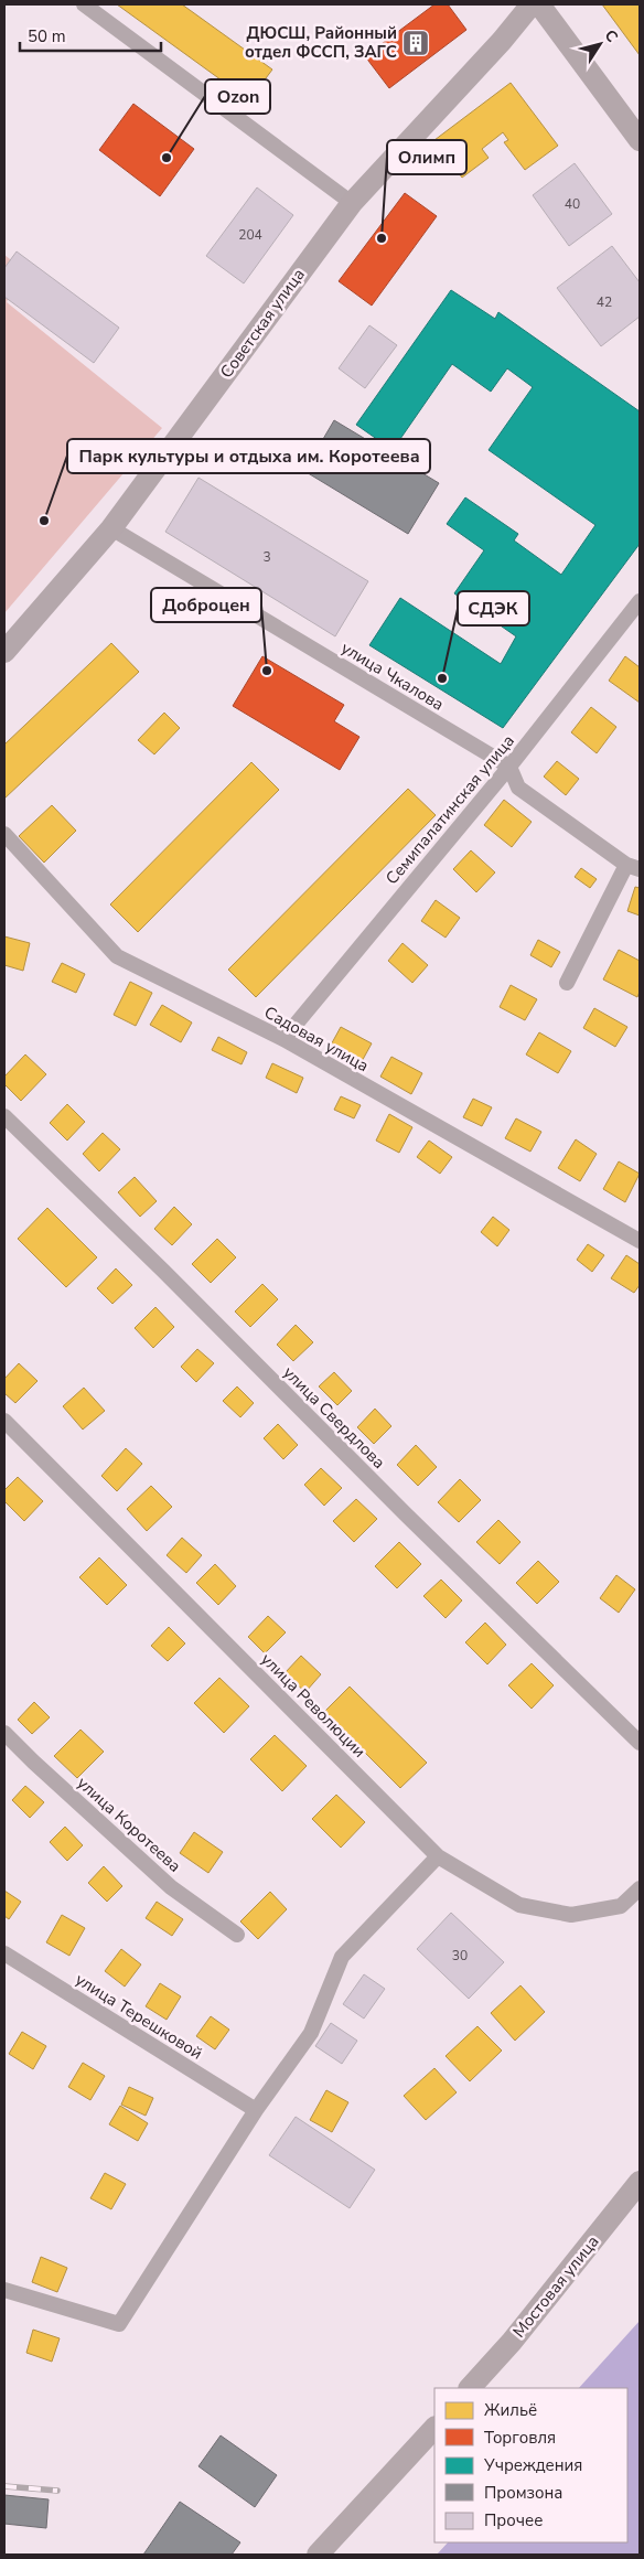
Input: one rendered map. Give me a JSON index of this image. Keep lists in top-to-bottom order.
{
  "streets": {
    "main road": ["Советская улица", "Мостовая улица"],
    "street": [
      "улица Чкалова",
      "Семипалатинская улица",
      "Садовая улица",
      "улица Свердлова",
      "улица Революции",
      "улица Коротеева",
      "улица Терешковой"
    ]
  },
  "crossings": [
    ["Советская улица", "улица Чкалова"],
    ["улица Чкалова", "Семипалатинская улица"],
    ["Семипалатинская улица", "Садовая улица"]
  ],
  "places": {
    "building": ["ДЮСШ, Районный отдел ФССП, ЗАГС"],
    "other": [
      "Ozon",
      "Олимп",
      "Парк культуры и отдыха им. Коротеева",
      "Доброцен",
      "СДЭК"
    ]
  },
  "house_numbers": [
    "40",
    "204",
    "42",
    "3",
    "30"
  ],
  "legend": [
    "Жильё",
    "Торговля",
    "Учреждения",
    "Промзона",
    "Прочее"
  ],
  "scale_bar": "50 m",
  "north": "top right"
}
